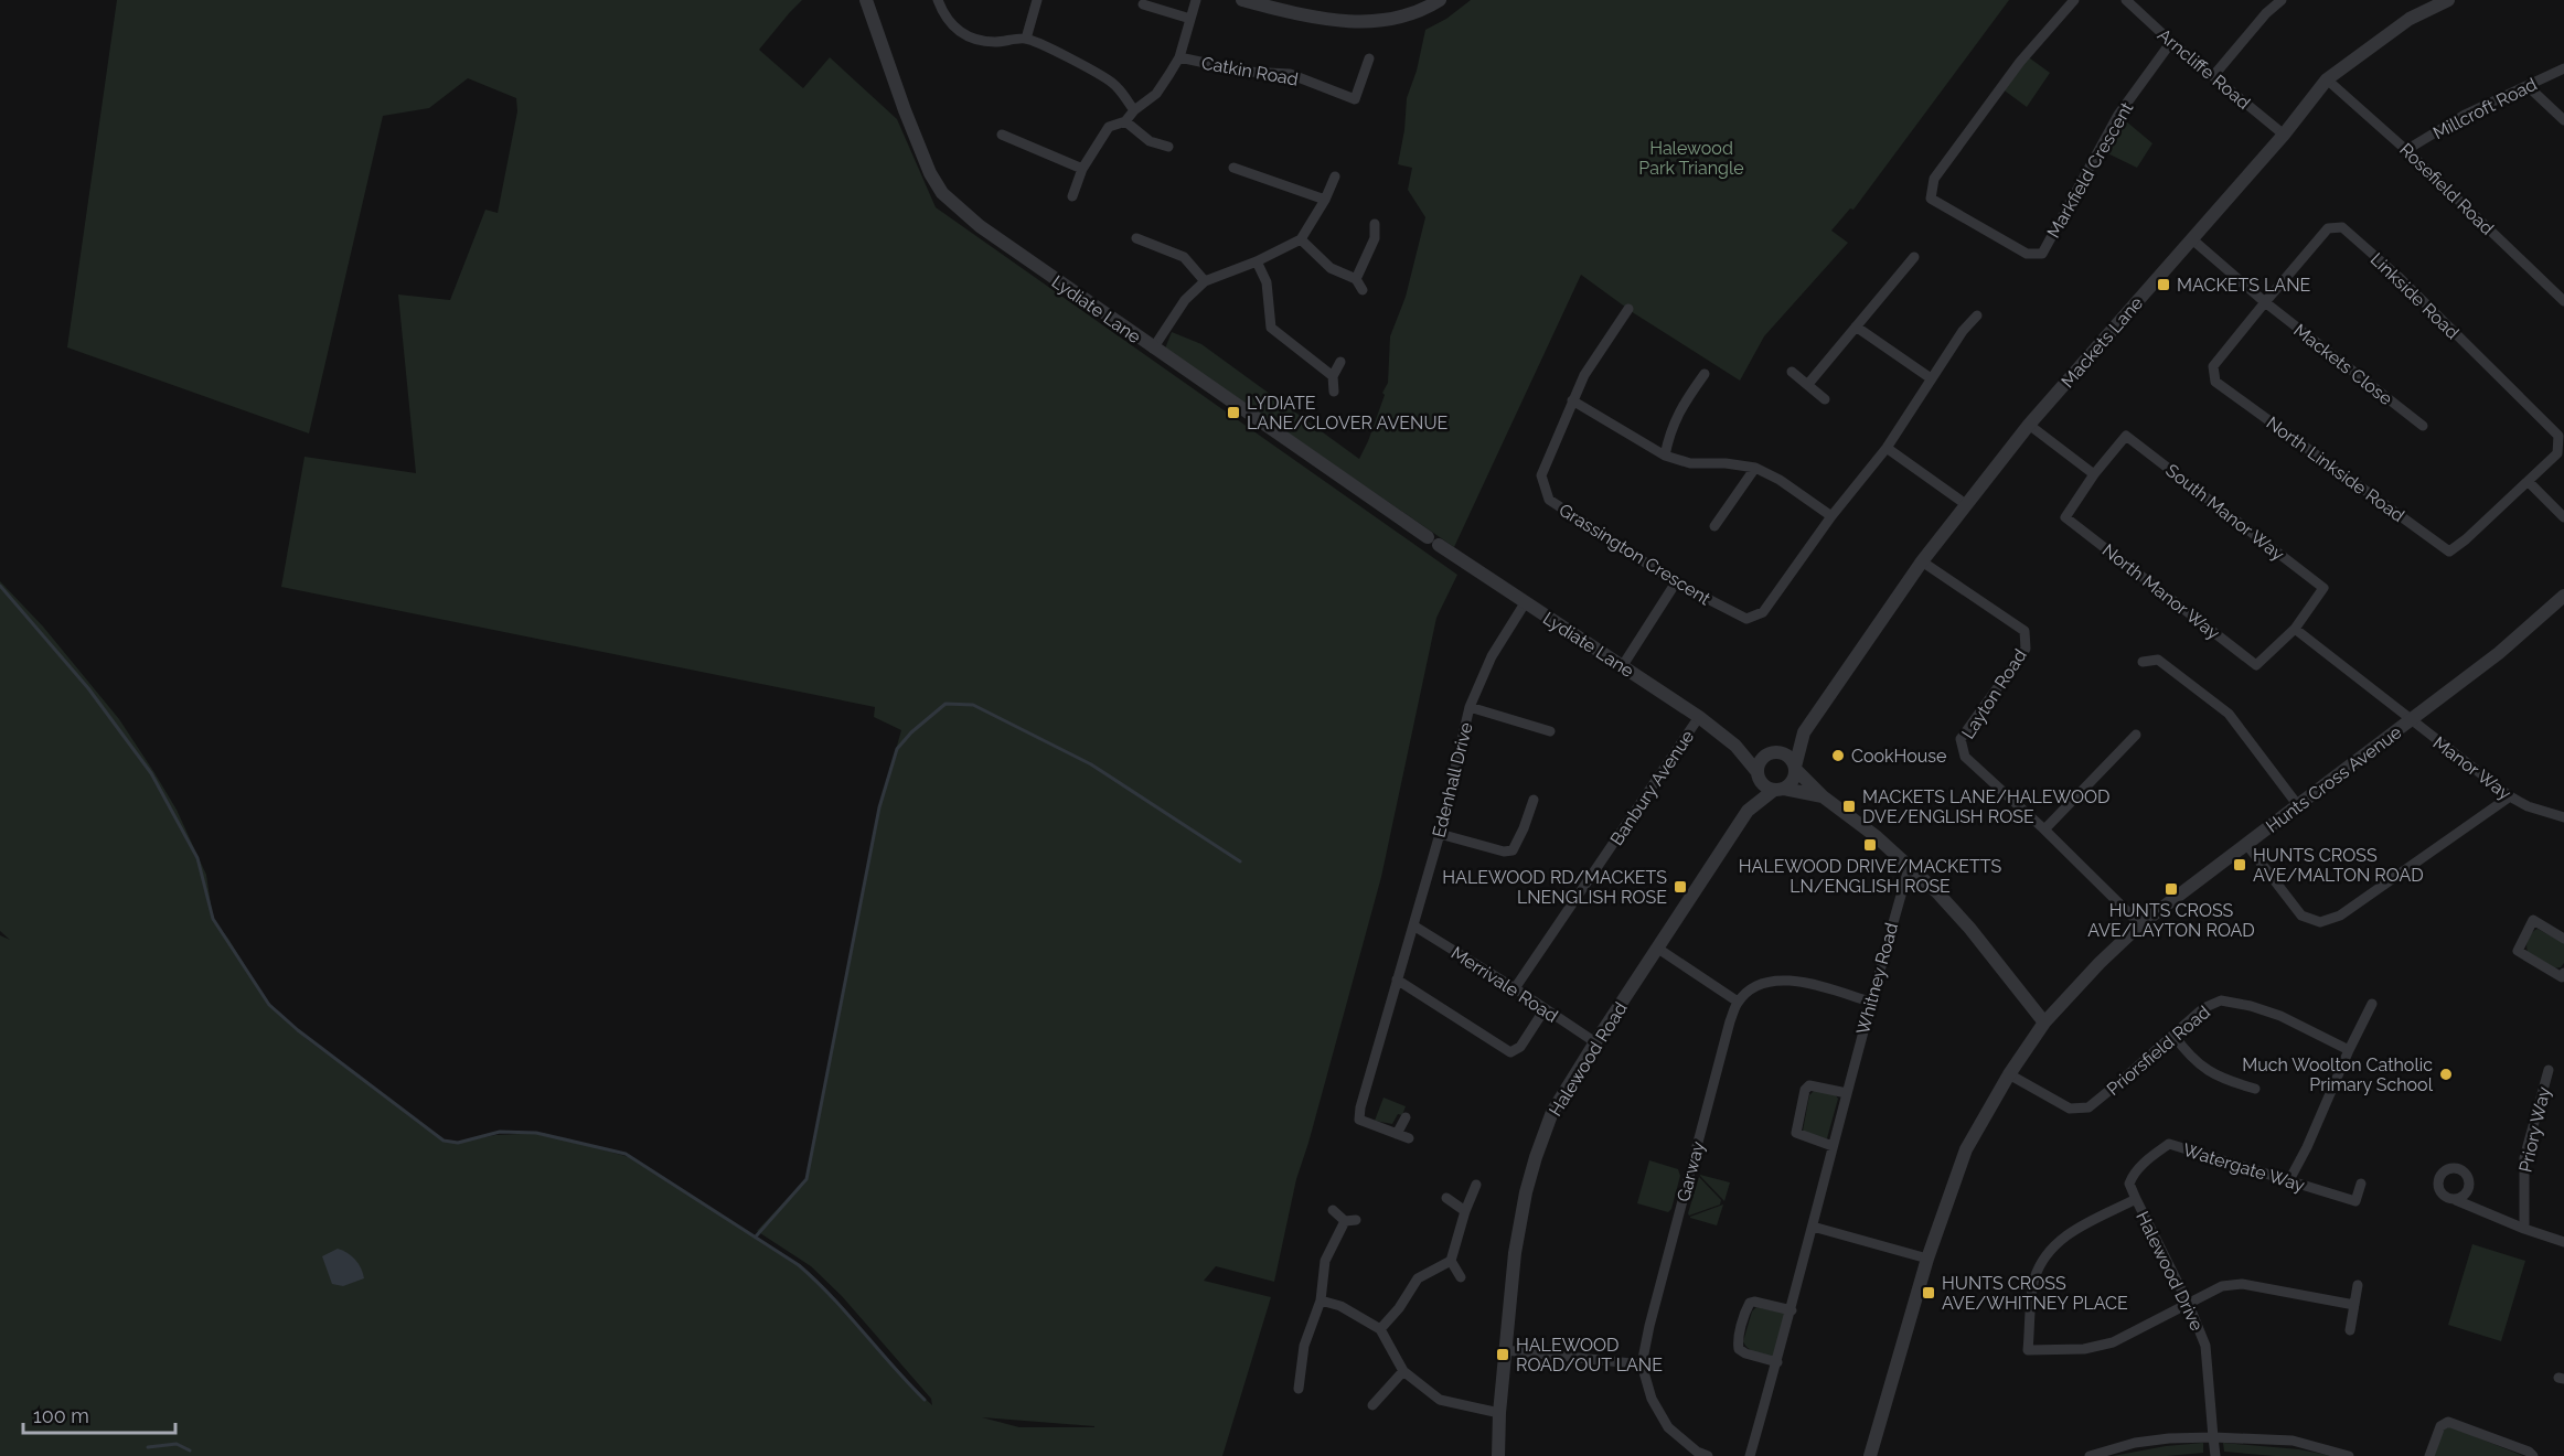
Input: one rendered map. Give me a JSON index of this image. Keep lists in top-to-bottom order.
{
  "streets": {
    "street": [
      "Arncliffe Road",
      "Catkin Road",
      "Millcroft Road",
      "Markfield Crescent",
      "Rosefield Road",
      "Linkside Road",
      "Lydiate Lane",
      "Mackets Lane",
      "Mackets Close",
      "North Linkside Road",
      "South Manor Way",
      "Grassington Crescent",
      "North Manor Way",
      "Layton Road",
      "Manor Way",
      "Hunts Cross Avenue",
      "Edenhall Drive",
      "Banbury Avenue",
      "Whitney Road",
      "Merrivale Road",
      "Priorsfield Road",
      "Halewood Road",
      "Priory Way",
      "Watergate Way",
      "Garway",
      "Halewood Drive"
    ]
  },
  "crossings": [
    ["Arncliffe Road", "Markfield Crescent"],
    ["Arncliffe Road", "Mackets Lane"],
    ["Millcroft Road", "Rosefield Road"],
    ["Rosefield Road", "Mackets Lane"],
    ["Linkside Road", "Mackets Close"],
    ["Linkside Road", "North Linkside Road"],
    ["Lydiate Lane", "Mackets Lane"],
    ["Lydiate Lane", "Edenhall Drive"],
    ["Lydiate Lane", "Banbury Avenue"],
    ["Lydiate Lane", "Halewood Road"],
    ["Mackets Lane", "Layton Road"],
    ["Mackets Lane", "Halewood Road"],
    ["Mackets Close", "North Linkside Road"],
    ["South Manor Way", "North Manor Way"],
    ["South Manor Way", "Manor Way"],
    ["North Manor Way", "Manor Way"],
    ["Layton Road", "Hunts Cross Avenue"],
    ["Manor Way", "Hunts Cross Avenue"],
    ["Hunts Cross Avenue", "Priorsfield Road"],
    ["Edenhall Drive", "Merrivale Road"],
    ["Banbury Avenue", "Merrivale Road"],
    ["Merrivale Road", "Halewood Road"],
    ["Watergate Way", "Halewood Drive"]
  ],
  "parks": ["Halewood Park Triangle"],
  "places": {
    "transit": [
      "MACKETS LANE",
      "LYDIATE LANE/CLOVER AVENUE",
      "MACKETS LANE/HALEWOOD DVE/ENGLISH ROSE",
      "HALEWOOD DRIVE/MACKETTS LN/ENGLISH ROSE",
      "HUNTS CROSS AVE/MALTON ROAD",
      "HALEWOOD RD/MACKETS LNENGLISH ROSE",
      "HUNTS CROSS AVE/LAYTON ROAD",
      "HUNTS CROSS AVE/WHITNEY PLACE",
      "HALEWOOD ROAD/OUT LANE"
    ],
    "other": ["CookHouse", "Much Woolton Catholic Primary School"]
  },
  "scale_bar": "100 m"
}
